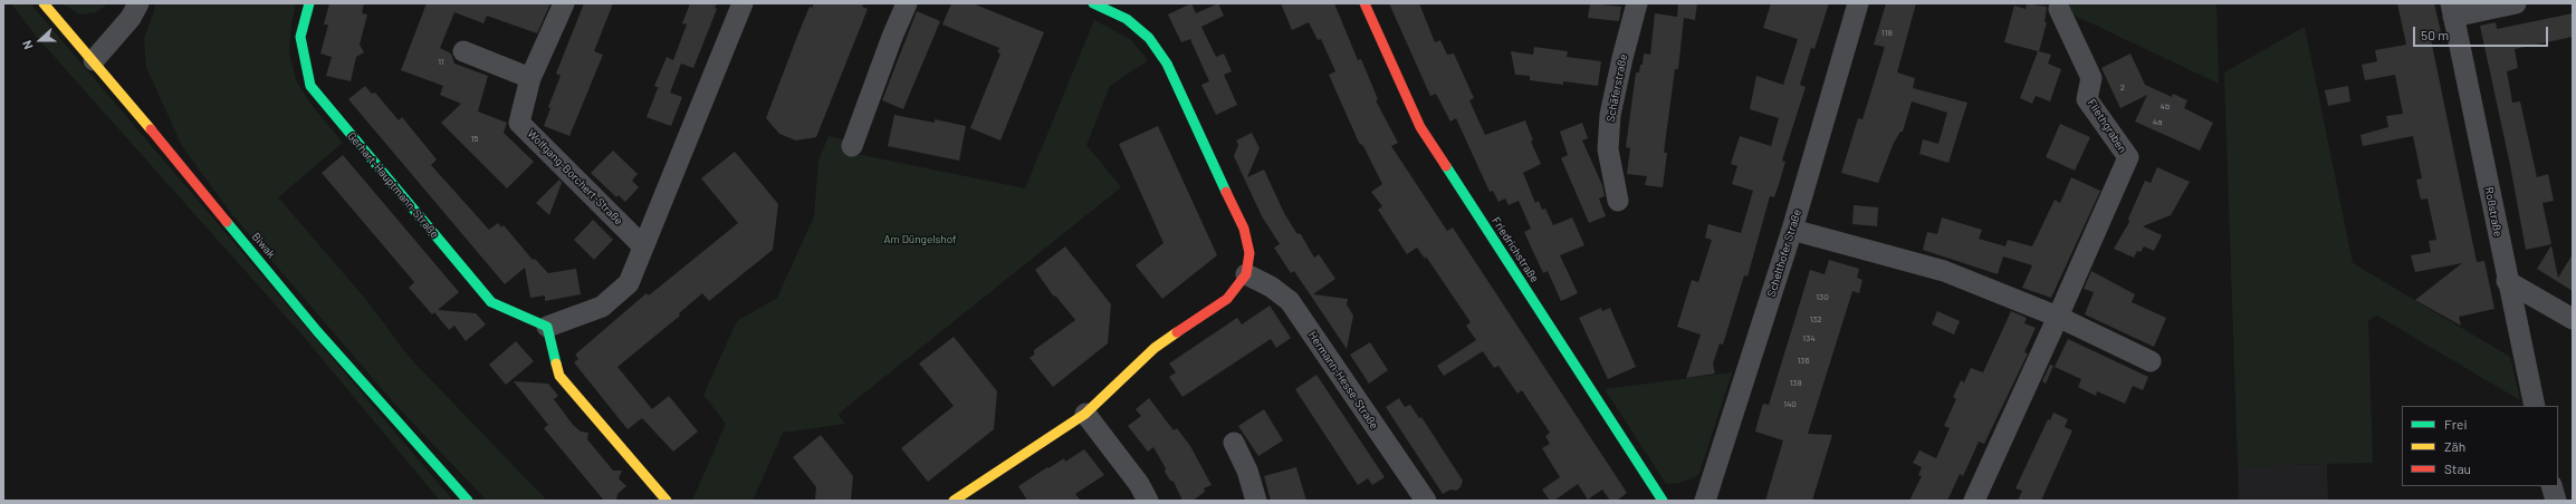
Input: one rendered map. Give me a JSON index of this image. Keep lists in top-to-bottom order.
{
  "streets": {
    "street": [
      "Schäferstraße",
      "Fliethgraben",
      "Wolfgang-Borchert-Straße",
      "Gerhart-Hauptmann-Straße",
      "Roßstraße",
      "Biwak",
      "Friedrichstraße",
      "Schelthofer Straße",
      "Hermann-Hesse-Straße"
    ]
  },
  "parks": ["Am Düngelshof"],
  "house_numbers": [
    "118",
    "11",
    "2",
    "4b",
    "4a",
    "15",
    "130",
    "132",
    "134",
    "136",
    "138",
    "140"
  ],
  "legend": ["Frei", "Zäh", "Stau"],
  "scale_bar": "50 m",
  "north": "left"
}
